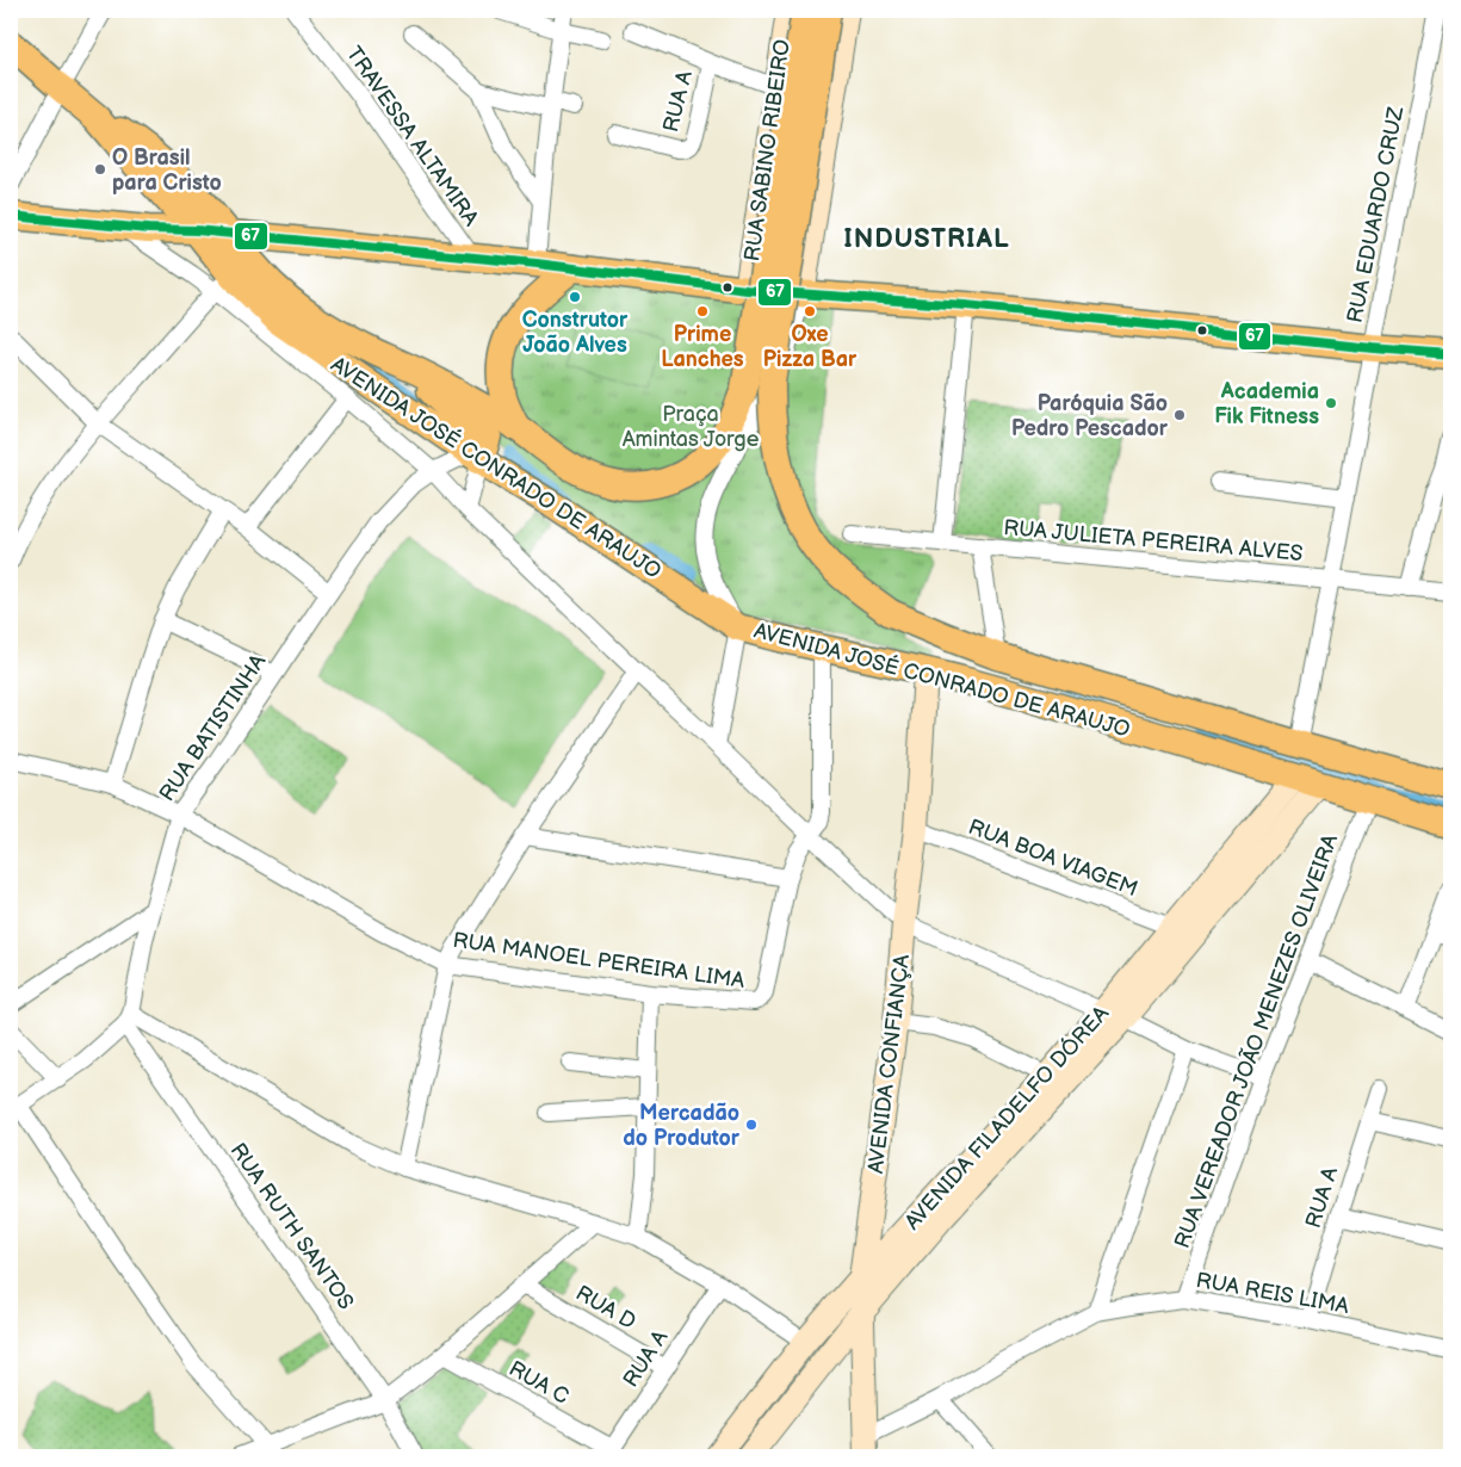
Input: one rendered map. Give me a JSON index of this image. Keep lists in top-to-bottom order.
{
  "streets": {
    "main road": ["AVENIDA JOSÉ CONRADO DE ARAUJO"],
    "street": [
      "RUA A",
      "TRAVESSA ALTAMIRA",
      "RUA SABINO RIBEIRO",
      "RUA EDUARDO CRUZ",
      "RUA JULIETA PEREIRA ALVES",
      "RUA BATISTINHA",
      "RUA BOA VIAGEM",
      "RUA MANOEL PEREIRA LIMA",
      "RUA VEREADOR JOÃO MENEZES OLIVEIRA",
      "AVENIDA CONFIANÇA",
      "AVENIDA FILADELFO DÓREA",
      "RUA RUTH SANTOS",
      "RUA REIS LIMA",
      "RUA D",
      "RUA C"
    ]
  },
  "crossings": [
    ["RUA A", "RUA REIS LIMA"],
    ["RUA A", "RUA D"],
    ["RUA A", "RUA C"],
    ["RUA EDUARDO CRUZ", "AVENIDA JOSÉ CONRADO DE ARAUJO"],
    ["RUA EDUARDO CRUZ", "RUA JULIETA PEREIRA ALVES"],
    ["AVENIDA JOSÉ CONRADO DE ARAUJO", "RUA BATISTINHA"],
    ["AVENIDA JOSÉ CONRADO DE ARAUJO", "RUA VEREADOR JOÃO MENEZES OLIVEIRA"],
    ["AVENIDA JOSÉ CONRADO DE ARAUJO", "AVENIDA CONFIANÇA"],
    ["AVENIDA JOSÉ CONRADO DE ARAUJO", "AVENIDA FILADELFO DÓREA"],
    ["RUA BATISTINHA", "RUA MANOEL PEREIRA LIMA"],
    ["RUA BATISTINHA", "RUA RUTH SANTOS"],
    ["RUA BOA VIAGEM", "AVENIDA CONFIANÇA"],
    ["RUA BOA VIAGEM", "AVENIDA FILADELFO DÓREA"],
    ["RUA VEREADOR JOÃO MENEZES OLIVEIRA", "RUA REIS LIMA"],
    ["AVENIDA CONFIANÇA", "AVENIDA FILADELFO DÓREA"],
    ["AVENIDA CONFIANÇA", "RUA REIS LIMA"]
  ],
  "districts": ["INDUSTRIAL"],
  "parks": ["Praça Amintas Jorge"],
  "places": [
    "O Brasil para Cristo",
    "Construtor João Alves",
    "Prime Lanches",
    "Oxe Pizza Bar",
    "Academia Fik Fitness",
    "Paróquia São Pedro Pescador",
    "Mercadão do Produtor"
  ],
  "lines": ["transit line 67"]
}
